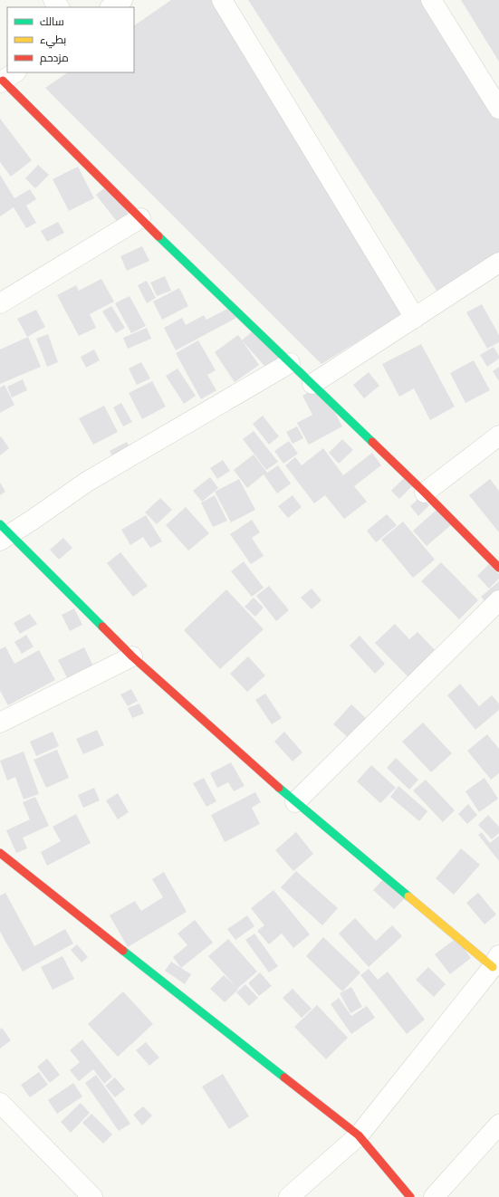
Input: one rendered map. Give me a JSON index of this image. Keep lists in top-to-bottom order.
{
  "legend": ["سالك", "بطيء", "مزدحم"]
}
